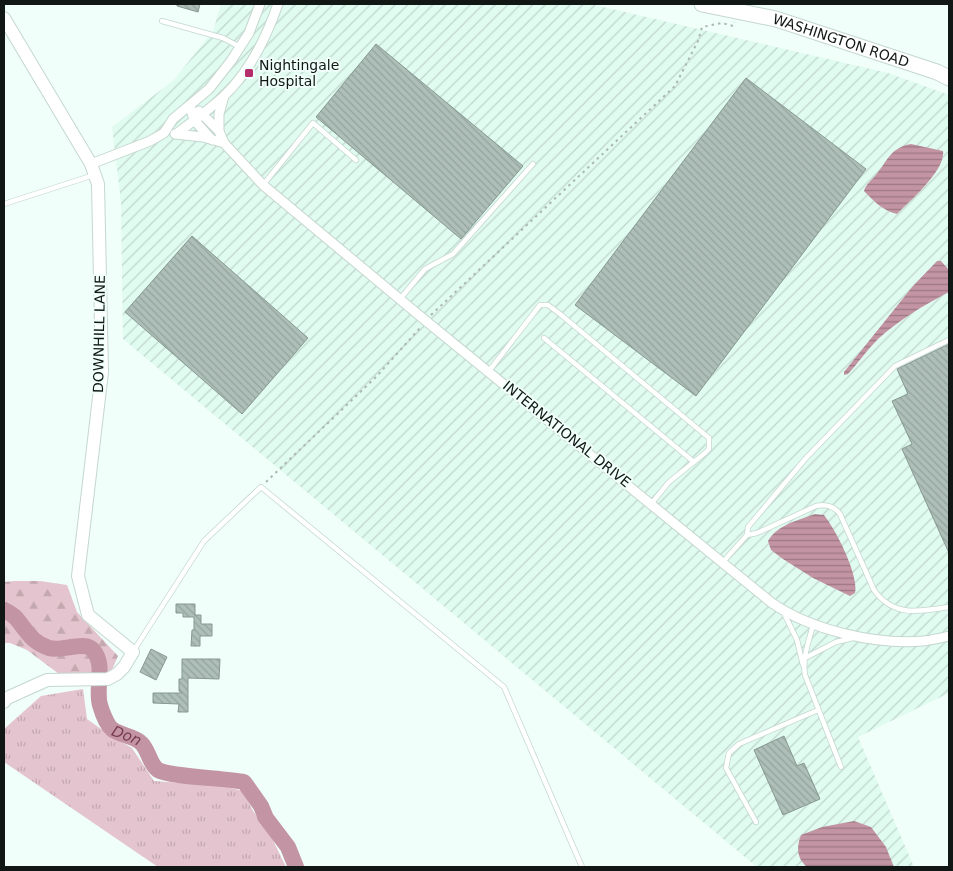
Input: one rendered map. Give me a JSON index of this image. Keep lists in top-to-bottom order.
{
  "streets": {
    "main road": ["WASHINGTON ROAD"],
    "street": ["DOWNHILL LANE", "INTERNATIONAL DRIVE"]
  },
  "water": ["Don"],
  "places": {
    "transit": ["Nightingale Hospital"]
  }
}
